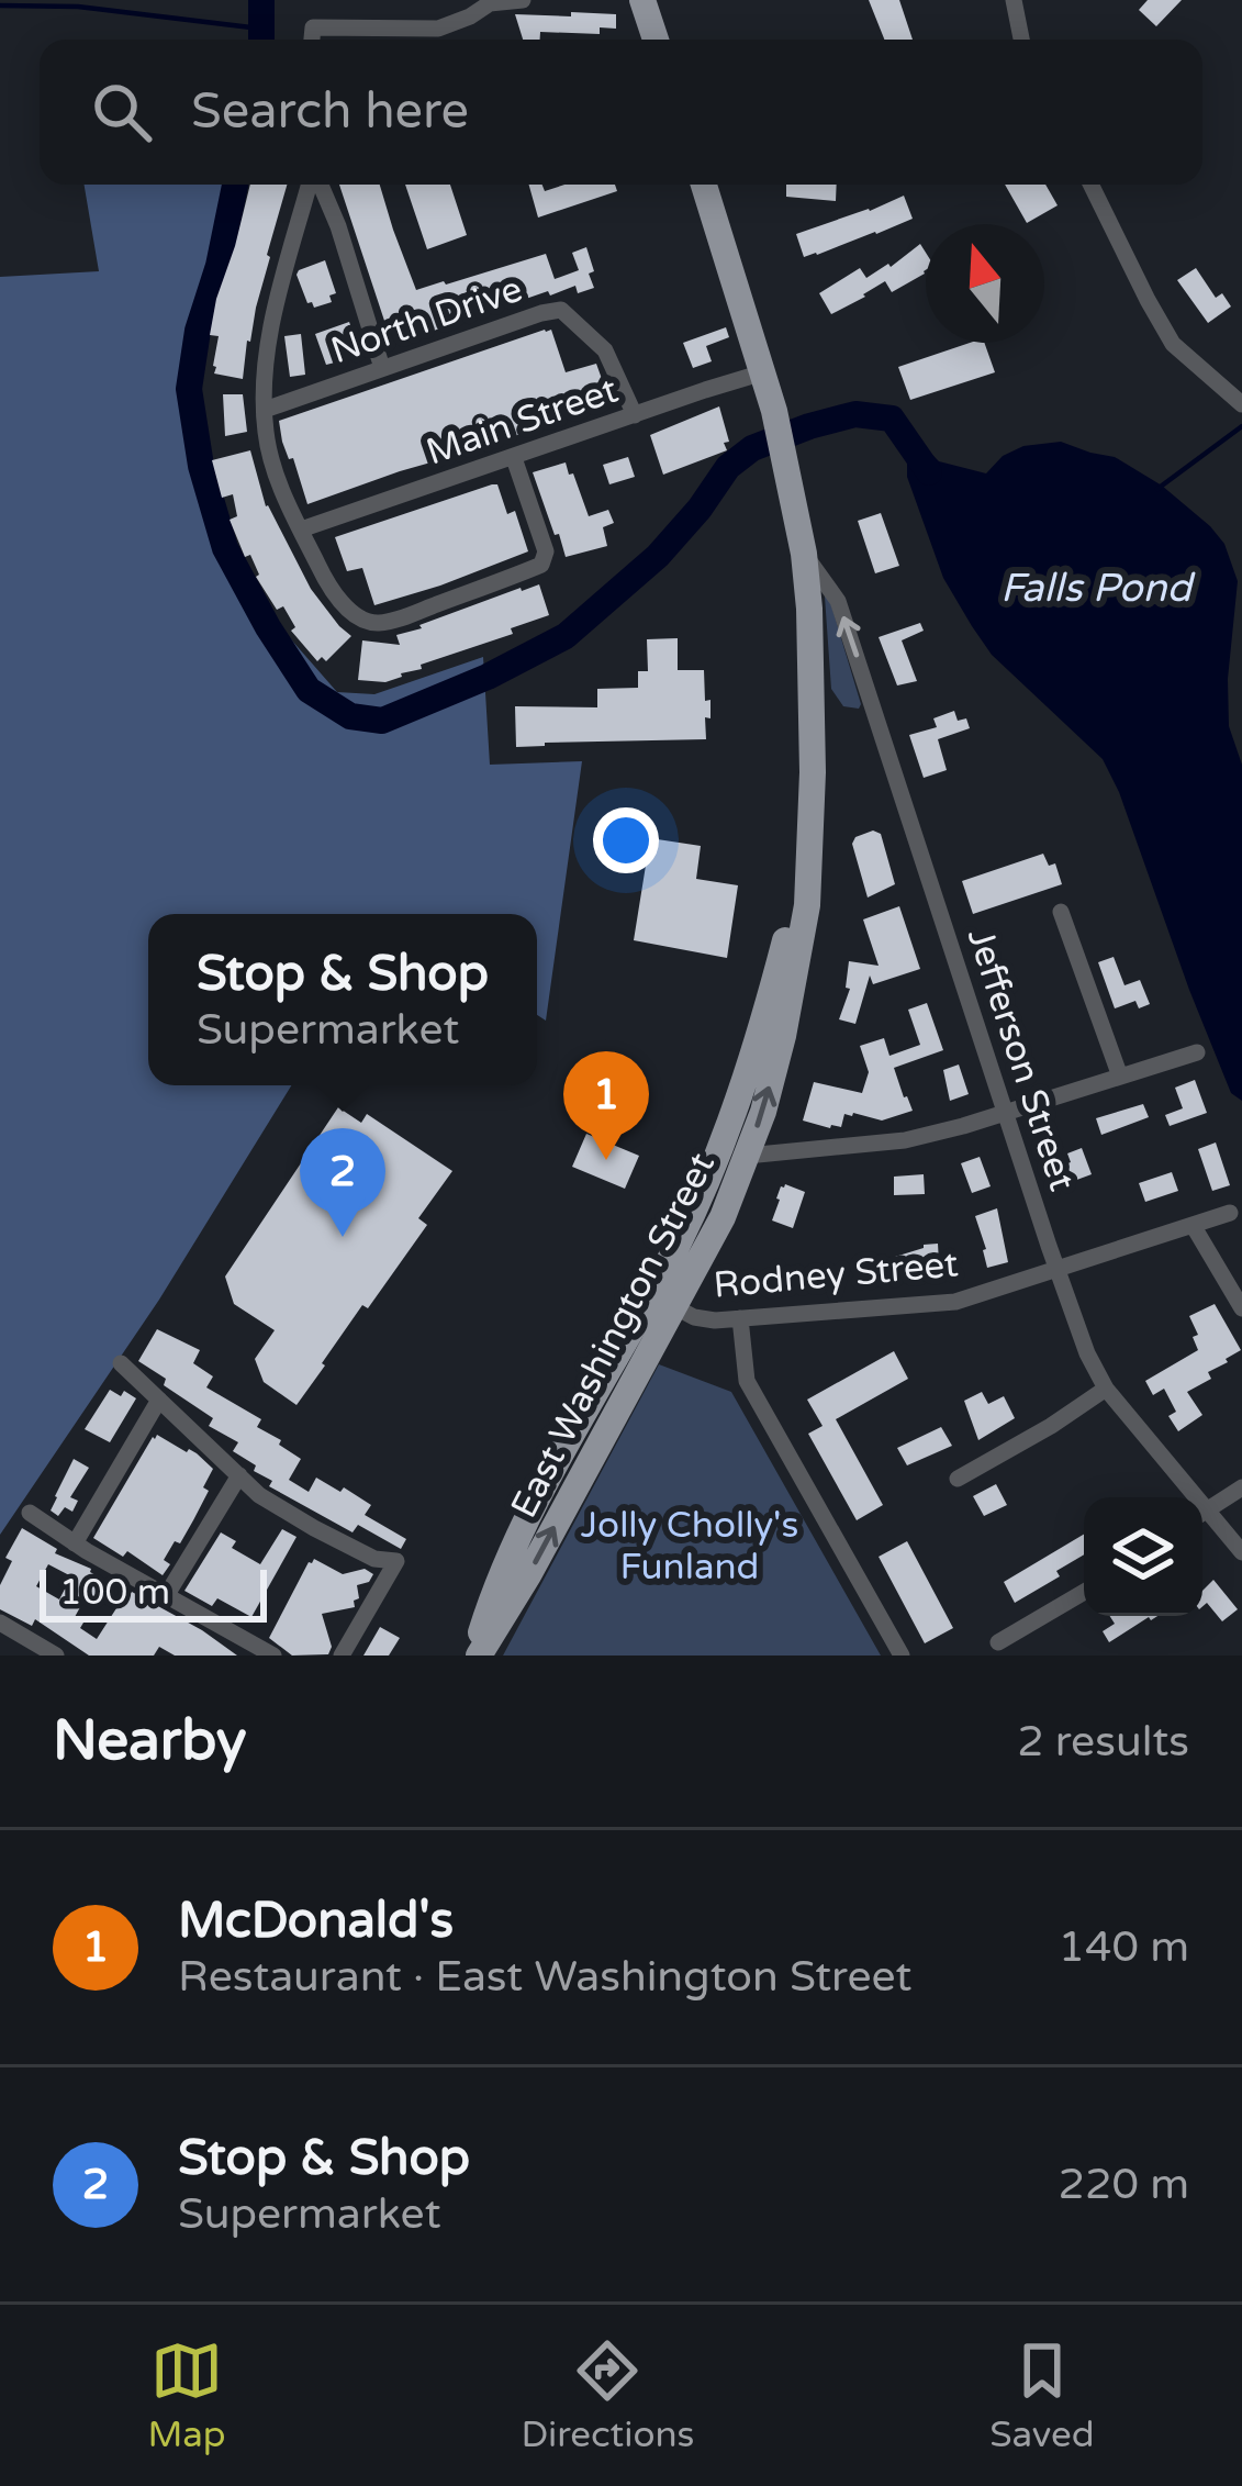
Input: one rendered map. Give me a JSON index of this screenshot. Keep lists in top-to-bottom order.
{
  "streets": {
    "main road": ["East Washington Street"],
    "street": [
      "North Drive",
      "Main Street",
      "Jefferson Street",
      "Rodney Street"
    ]
  },
  "crossings": [
    ["North Drive", "Main Street"],
    ["Main Street", "East Washington Street"],
    ["Jefferson Street", "Rodney Street"],
    ["Jefferson Street", "East Washington Street"],
    ["Rodney Street", "East Washington Street"]
  ],
  "one_way": ["Jefferson Street"],
  "water": ["Falls Pond"],
  "parks": ["Jolly Cholly's Funland"],
  "scale_bar": "100 m",
  "north": "top",
  "page": {
    "search": "Search here",
    "popup": ["Stop & Shop", "Supermarket"],
    "pins": ["1", "2"],
    "scale": "100 m",
    "heading": ["Nearby", "2 results"],
    "list": [
      {
        "mark": "1",
        "name": "McDonald's",
        "note": "Restaurant · East Washington Street",
        "value": "140 m"
      },
      {
        "mark": "2",
        "name": "Stop & Shop",
        "note": "Supermarket",
        "value": "220 m"
      }
    ],
    "nav": ["Map", "Directions", "Saved"]
  }
}
